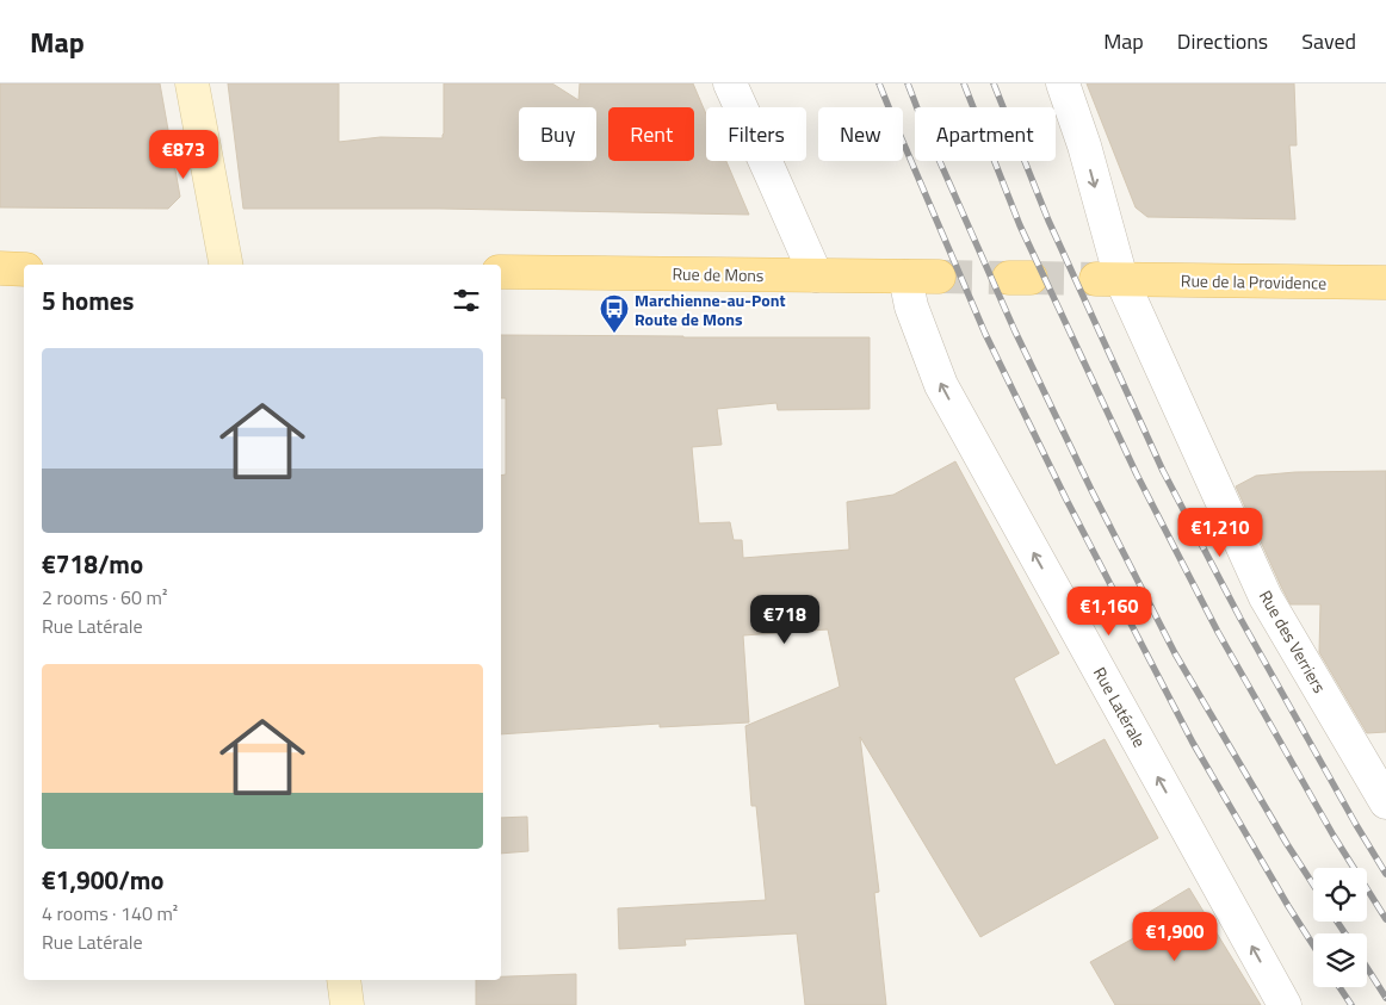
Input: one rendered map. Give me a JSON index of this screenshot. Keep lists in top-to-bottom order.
{
  "streets": {
    "main road": ["Rue de Mons", "Rue de la Providence"],
    "street": ["Rue des Verriers", "Rue Latérale"]
  },
  "crossings": [
    ["Rue de Mons", "Rue Latérale"],
    ["Rue de la Providence", "Rue des Verriers"]
  ],
  "one_way": ["Rue Latérale"],
  "places": {
    "bus stop": ["Marchienne-au-Pont Route de Mons"]
  },
  "page": {
    "header": "Map",
    "nav": ["Map", "Directions", "Saved"],
    "chip": [
      "Buy",
      "Rent",
      "Filters",
      "New",
      "Apartment"
    ],
    "price": [
      "€873",
      "€1,210",
      "€1,160",
      "€718",
      "€1,900"
    ],
    "heading": "5 homes",
    "list": [
      {
        "name": "€718/mo",
        "note": "2 rooms · 60 m² · Rue Latérale"
      },
      {
        "name": "€1,900/mo",
        "note": "4 rooms · 140 m² · Rue Latérale"
      }
    ]
  }
}
